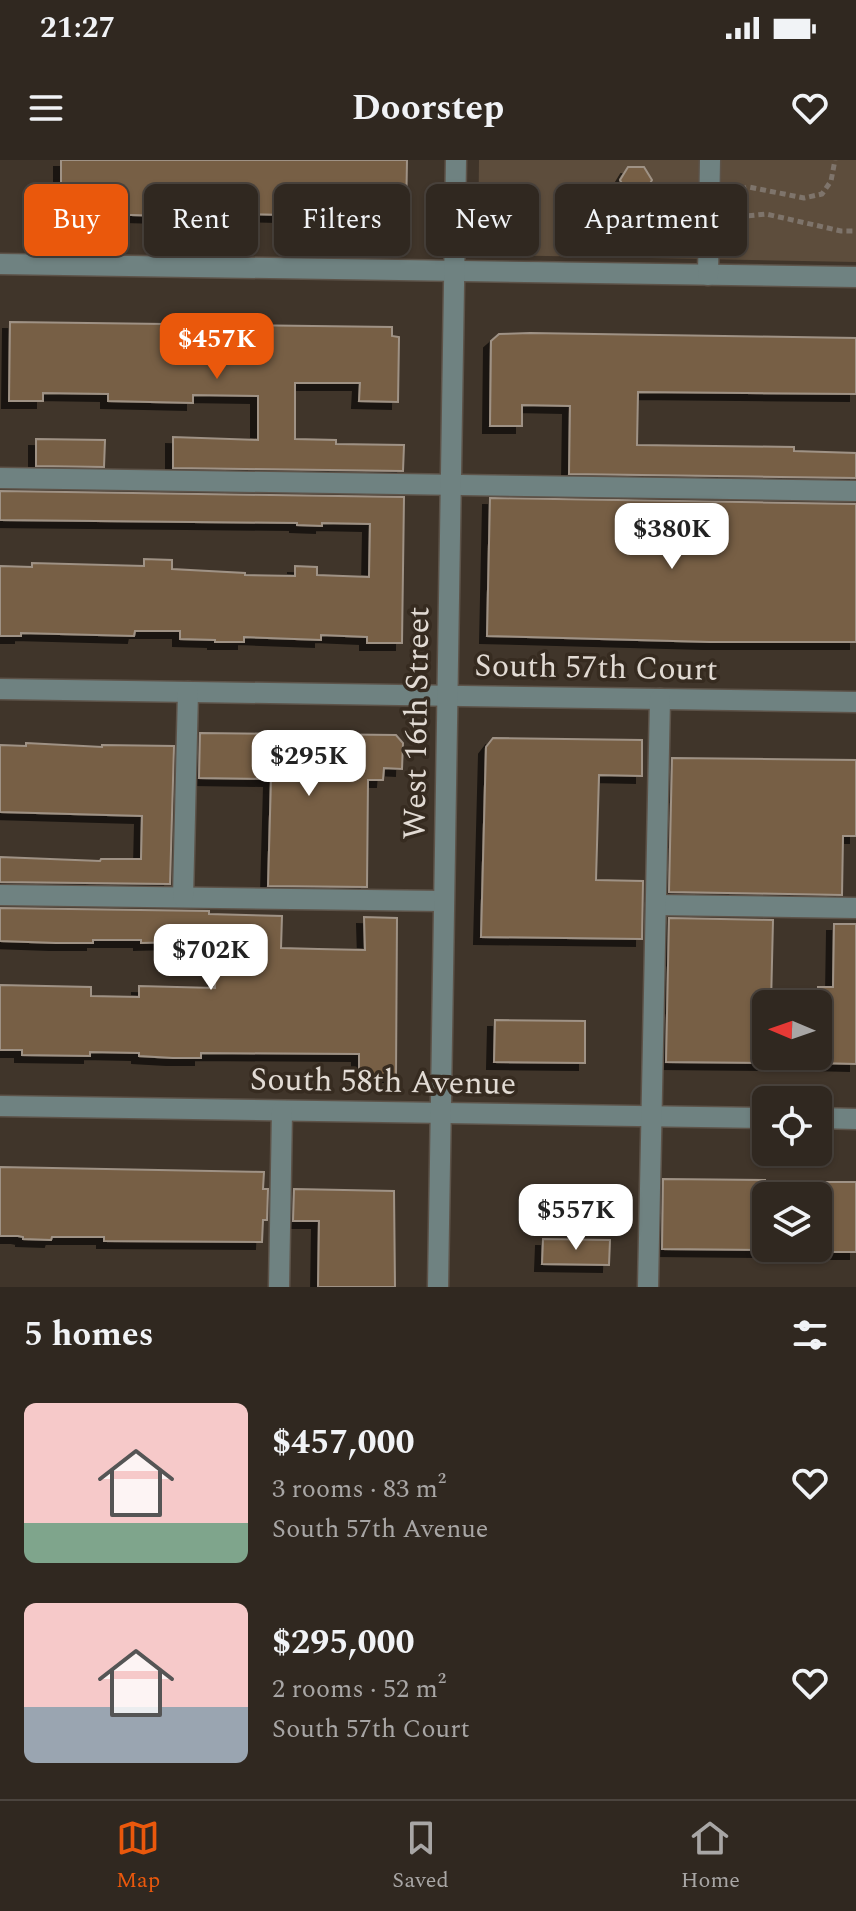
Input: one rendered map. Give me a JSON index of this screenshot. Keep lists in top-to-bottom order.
{
  "streets": {
    "street": ["South 57th Court", "West 16th Street", "South 58th Avenue"]
  },
  "crossings": [
    ["South 57th Court", "West 16th Street"],
    ["West 16th Street", "South 58th Avenue"]
  ],
  "north": "left",
  "page": {
    "status": "21:27",
    "header": "Doorstep",
    "chip": [
      "Buy",
      "Rent",
      "Filters",
      "New",
      "Apartment"
    ],
    "price": [
      "$457K",
      "$380K",
      "$295K",
      "$702K",
      "$557K"
    ],
    "heading": "5 homes",
    "list": [
      {
        "name": "$457,000",
        "note": "3 rooms · 83 m² · South 57th Avenue"
      },
      {
        "name": "$295,000",
        "note": "2 rooms · 52 m² · South 57th Court"
      }
    ],
    "tabs": ["Map", "Saved", "Home"]
  }
}
